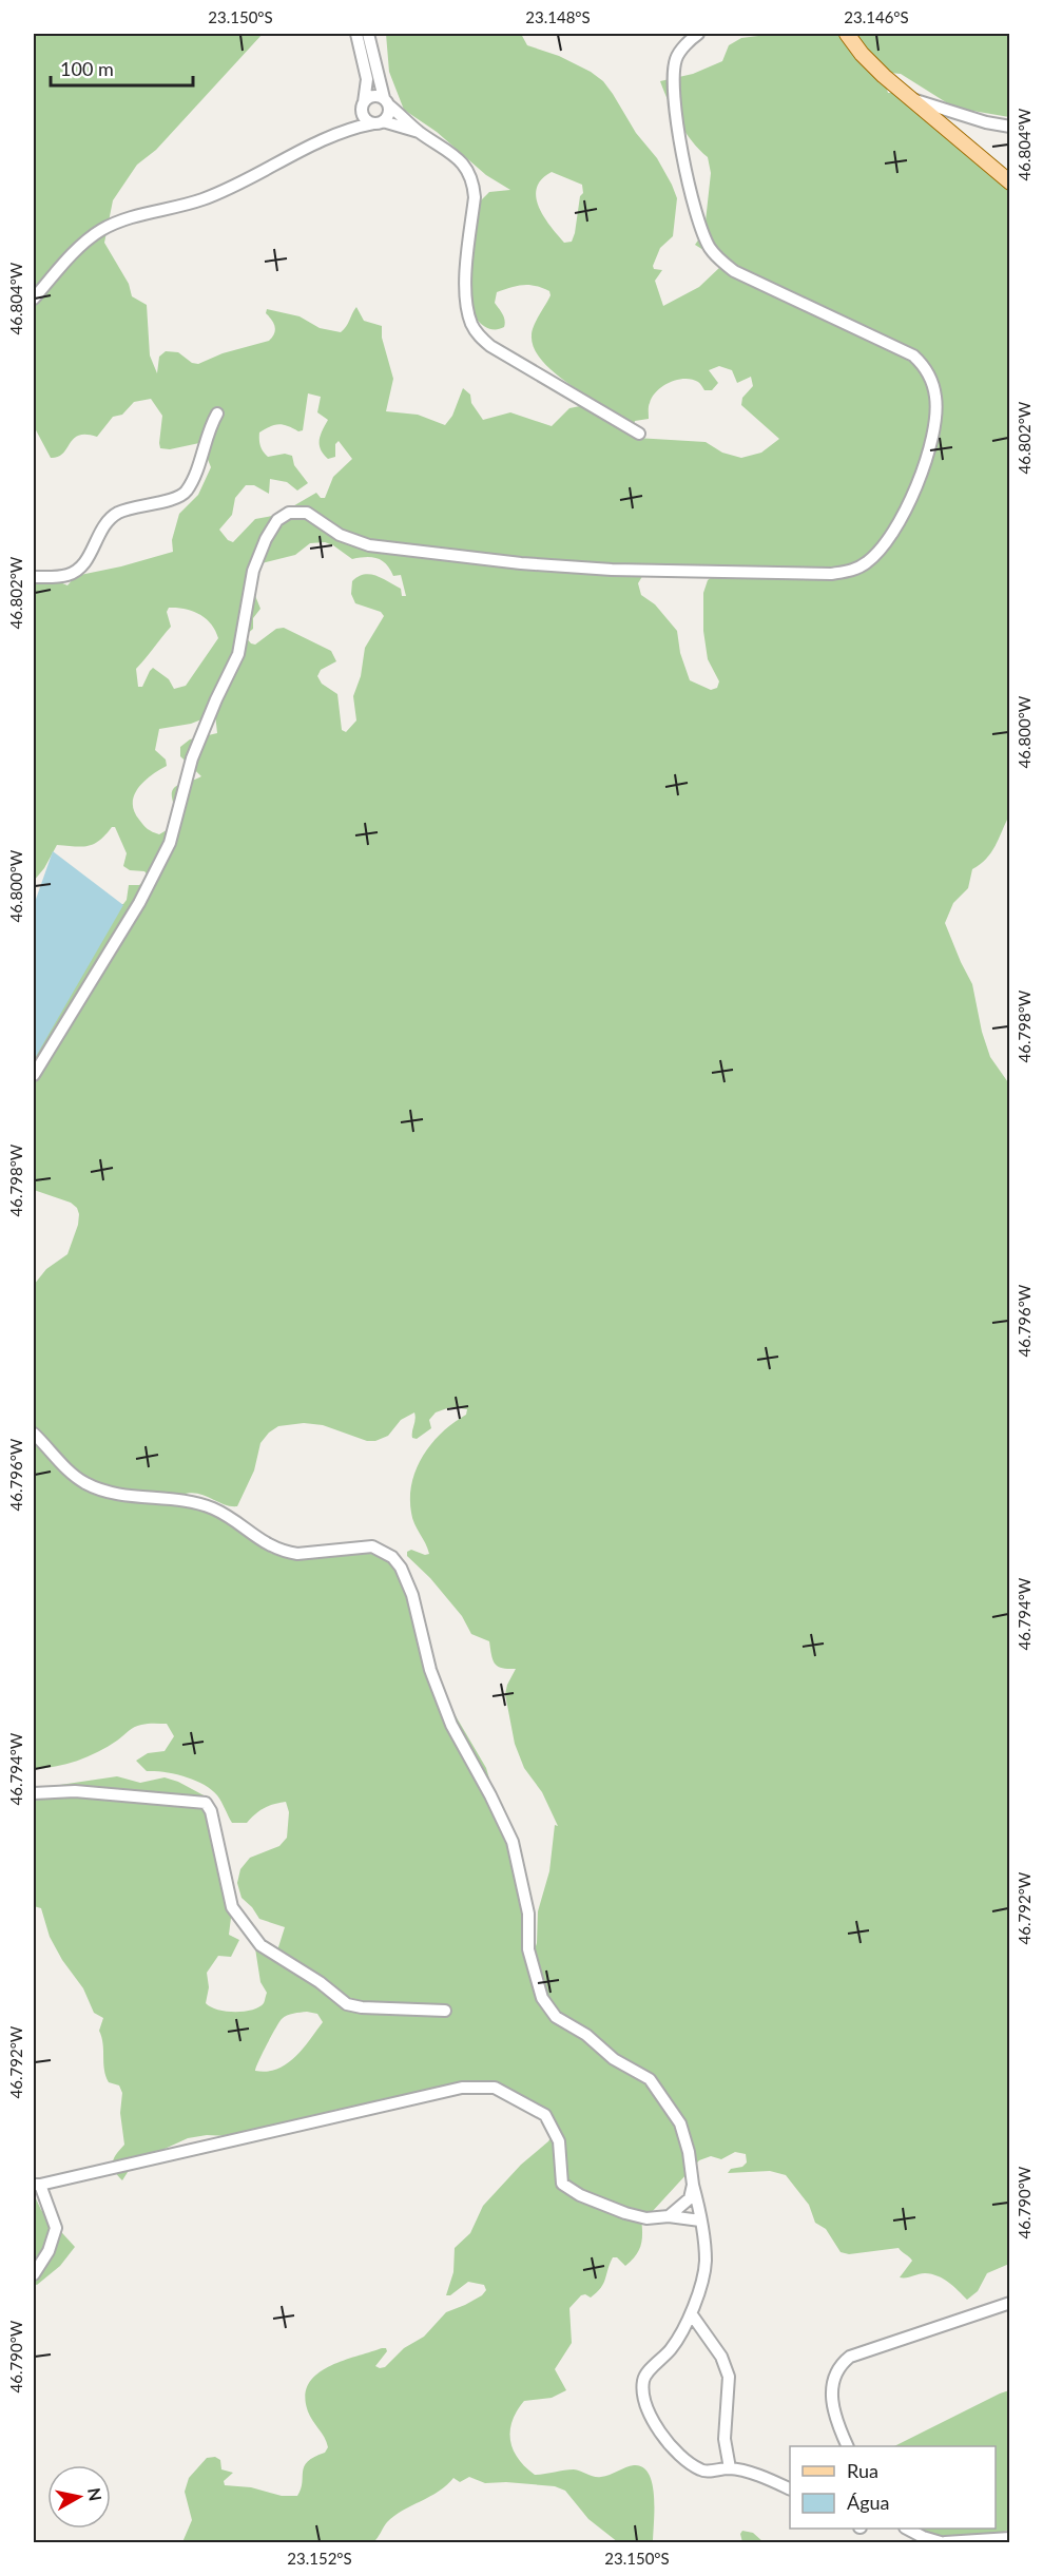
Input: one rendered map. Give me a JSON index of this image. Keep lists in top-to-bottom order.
{
  "legend": ["Rua", "Água"],
  "scale_bar": "100 m",
  "north": "right",
  "coordinates": [
    "23.150°S",
    "23.148°S",
    "23.146°S",
    "46.804°W",
    "46.802°W",
    "46.800°W",
    "46.798°W",
    "46.796°W",
    "46.794°W",
    "46.792°W",
    "46.790°W",
    "23.152°S"
  ]
}
